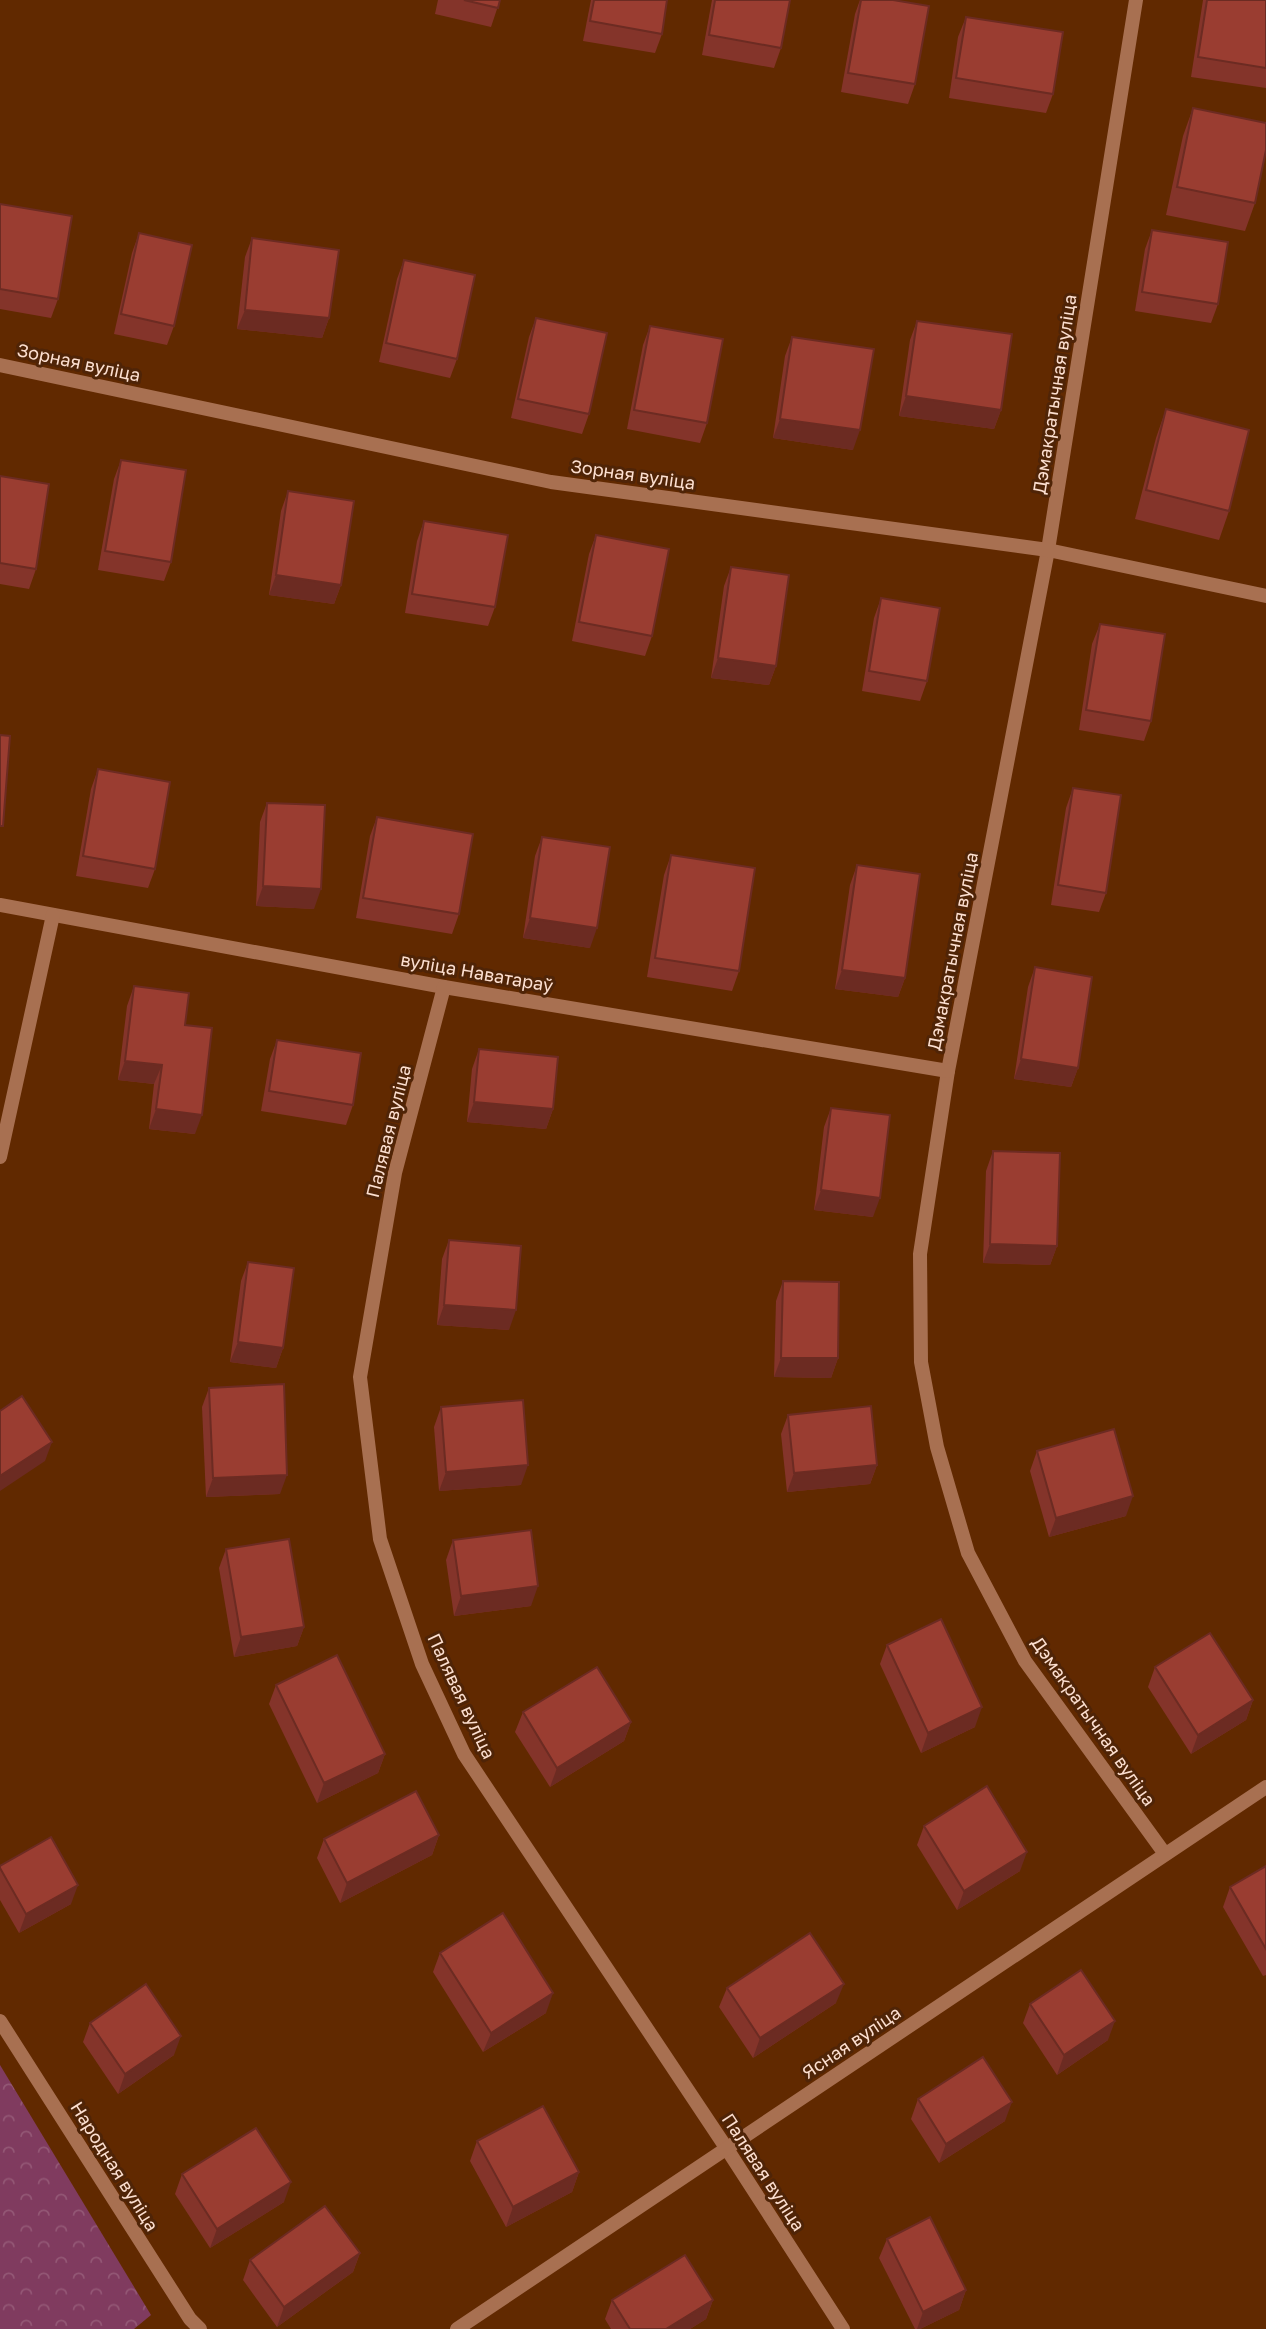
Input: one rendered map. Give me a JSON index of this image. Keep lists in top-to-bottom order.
{
  "streets": {
    "street": [
      "Зорная вуліца",
      "Дэмакратычная вуліца",
      "вуліца Наватараў",
      "Палявая вуліца",
      "Ясная вуліца",
      "Народная вуліца"
    ]
  },
  "crossings": [
    ["Зорная вуліца", "Дэмакратычная вуліца"],
    ["Дэмакратычная вуліца", "вуліца Наватараў"],
    ["Дэмакратычная вуліца", "Ясная вуліца"],
    ["вуліца Наватараў", "Палявая вуліца"],
    ["Палявая вуліца", "Ясная вуліца"]
  ]
}
